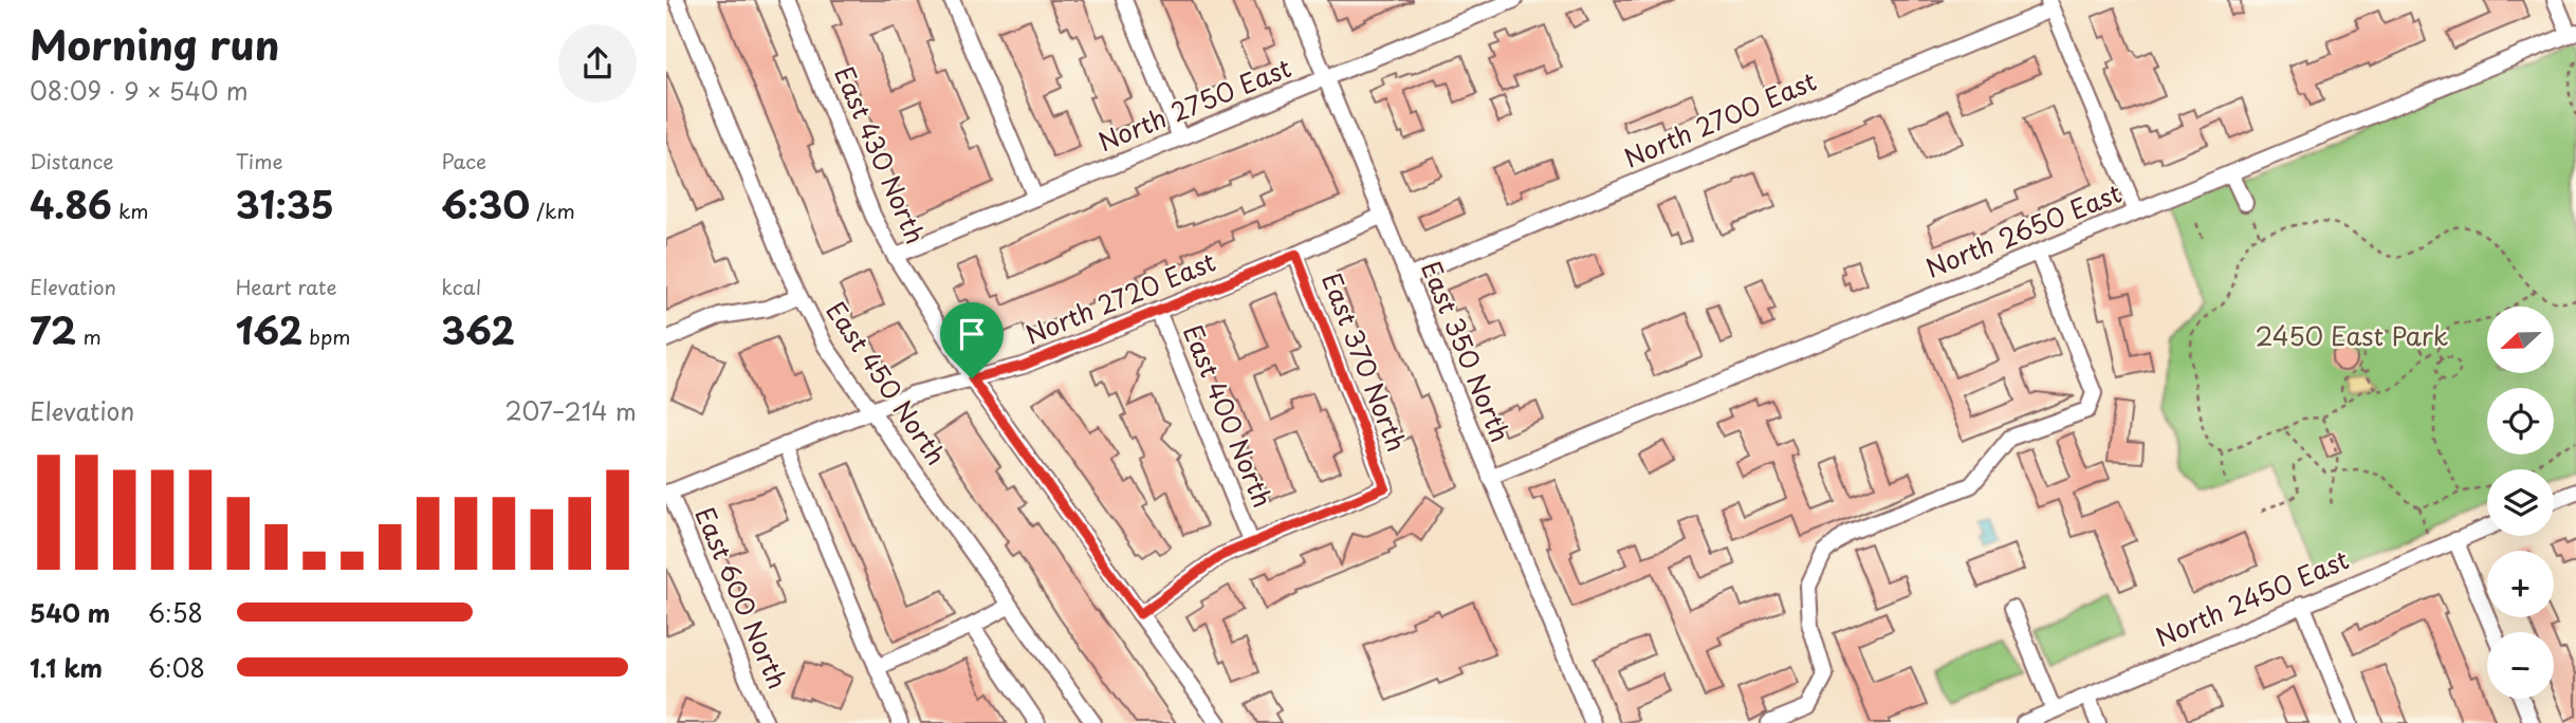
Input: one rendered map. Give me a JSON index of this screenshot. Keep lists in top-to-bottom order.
{
  "streets": {
    "street": [
      "North 2750 East",
      "North 2700 East",
      "East 430 North",
      "North 2650 East",
      "North 2720 East",
      "East 350 North",
      "East 370 North",
      "East 450 North",
      "East 400 North",
      "East 600 North",
      "North 2450 East"
    ]
  },
  "crossings": [
    ["North 2750 East", "East 430 North"],
    ["North 2750 East", "East 350 North"],
    ["North 2700 East", "East 350 North"],
    ["East 430 North", "North 2720 East"],
    ["North 2650 East", "East 350 North"],
    ["North 2720 East", "East 350 North"],
    ["North 2720 East", "East 370 North"],
    ["North 2720 East", "East 450 North"],
    ["North 2720 East", "East 400 North"],
    ["North 2720 East", "East 600 North"],
    ["East 370 North", "East 400 North"]
  ],
  "parks": ["2450 East Park"],
  "north": "left",
  "page": {
    "heading": ["Morning run", "08:09 · 9 × 540 m"],
    "stats": [
      ["Distance", "4.86 km"],
      ["Time", "31:35"],
      ["Pace", "6:30 /km"],
      ["Elevation", "72 m"],
      ["Heart rate", "162 bpm"],
      ["kcal", "362"]
    ],
    "map_buttons": ["+", "−"],
    "chart": ["Elevation", "207–214 m"],
    "list": [
      {
        "name": "540 m",
        "note": "6:58"
      },
      {
        "name": "1.1 km",
        "note": "6:08"
      }
    ]
  }
}
